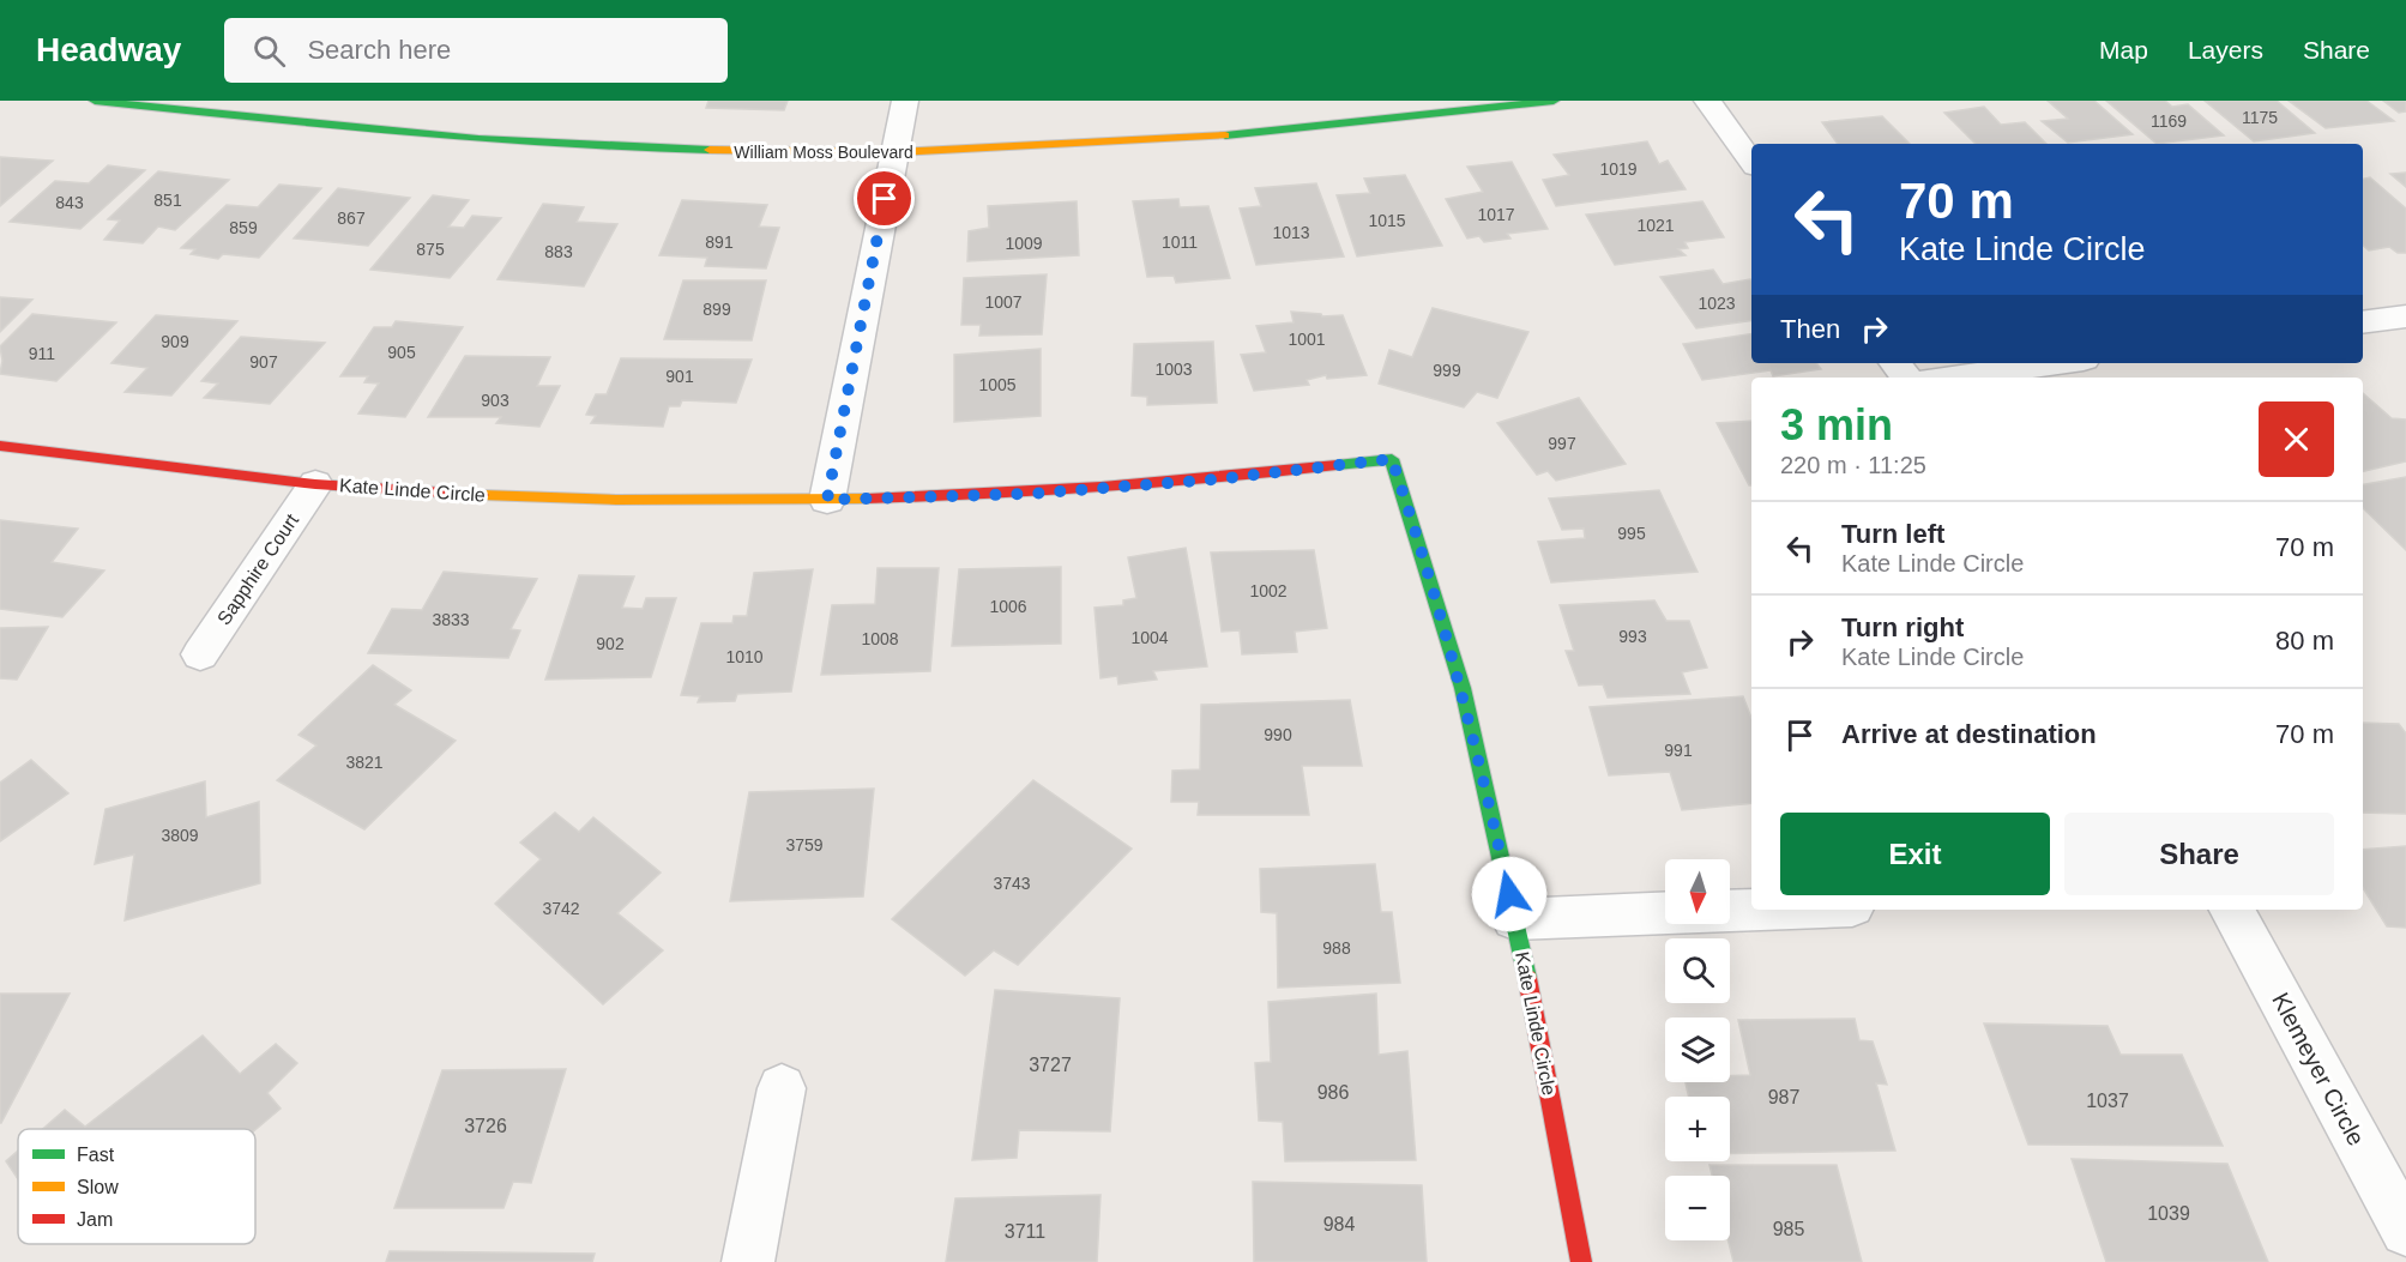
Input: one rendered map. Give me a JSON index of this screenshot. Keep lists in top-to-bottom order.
{
  "streets": {
    "street": [
      "William Moss Boulevard",
      "Kate Linde Circle",
      "Sapphire Court",
      "Klemeyer Circle"
    ]
  },
  "crossings": [
    ["Kate Linde Circle", "Sapphire Court"]
  ],
  "house_numbers": [
    "1175",
    "1169",
    "1019",
    "851",
    "843",
    "1017",
    "867",
    "1015",
    "1021",
    "859",
    "1013",
    "891",
    "1011",
    "1009",
    "875",
    "883",
    "1007",
    "1023",
    "899",
    "1001",
    "909",
    "905",
    "911",
    "907",
    "1003",
    "999",
    "901",
    "1005",
    "903",
    "997",
    "995",
    "1002",
    "1006",
    "3833",
    "993",
    "1004",
    "1008",
    "902",
    "1010",
    "990",
    "991",
    "3821",
    "3809",
    "3759",
    "3743",
    "3742",
    "988",
    "3727",
    "986",
    "987",
    "1037",
    "3726",
    "1039",
    "984",
    "985",
    "3711"
  ],
  "legend": ["Fast", "Slow", "Jam"],
  "north": "bottom",
  "page": {
    "header": "Headway",
    "search": "Search here",
    "nav": ["Map", "Layers", "Share"],
    "turn": ["70 m", "Kate Linde Circle"],
    "then": "Then",
    "heading": ["3 min", "220 m · 11:25"],
    "list": [
      {
        "name": "Turn left",
        "note": "Kate Linde Circle",
        "value": "70 m"
      },
      {
        "name": "Turn right",
        "note": "Kate Linde Circle",
        "value": "80 m"
      },
      {
        "name": "Arrive at destination",
        "value": "70 m"
      }
    ],
    "buttons": ["Exit", "Share"],
    "map_buttons": ["+", "−"]
  }
}
